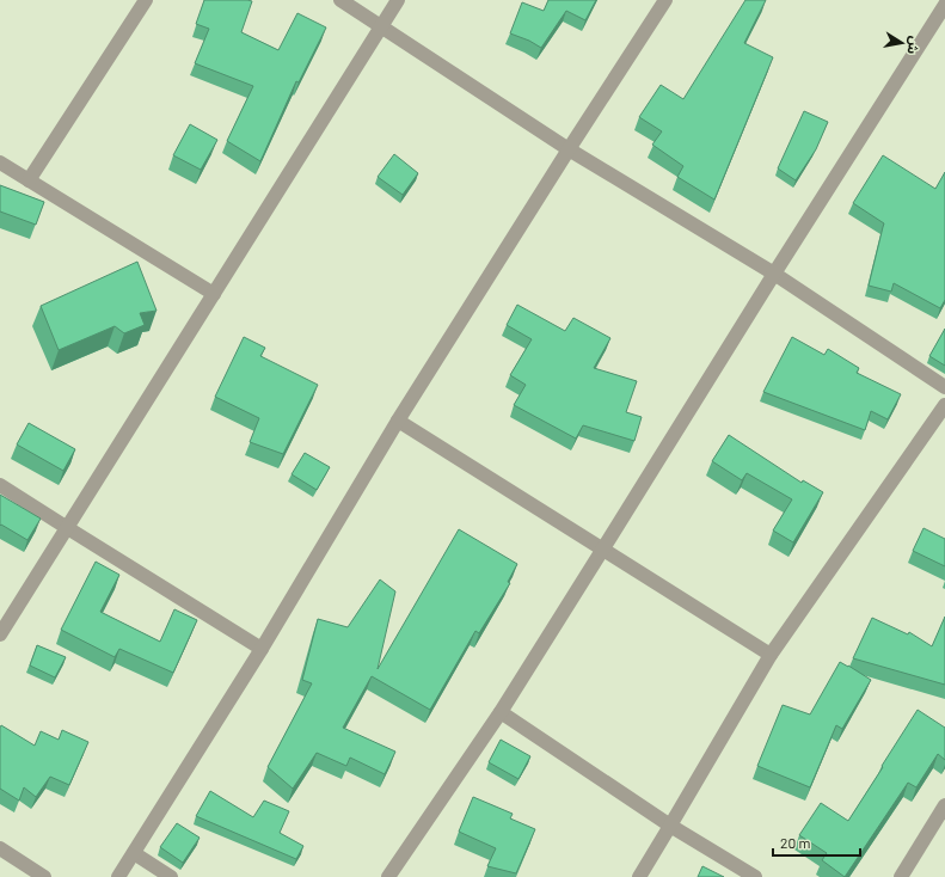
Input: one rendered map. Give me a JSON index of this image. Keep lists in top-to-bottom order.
{
  "scale_bar": "20 m",
  "north": "right"
}
